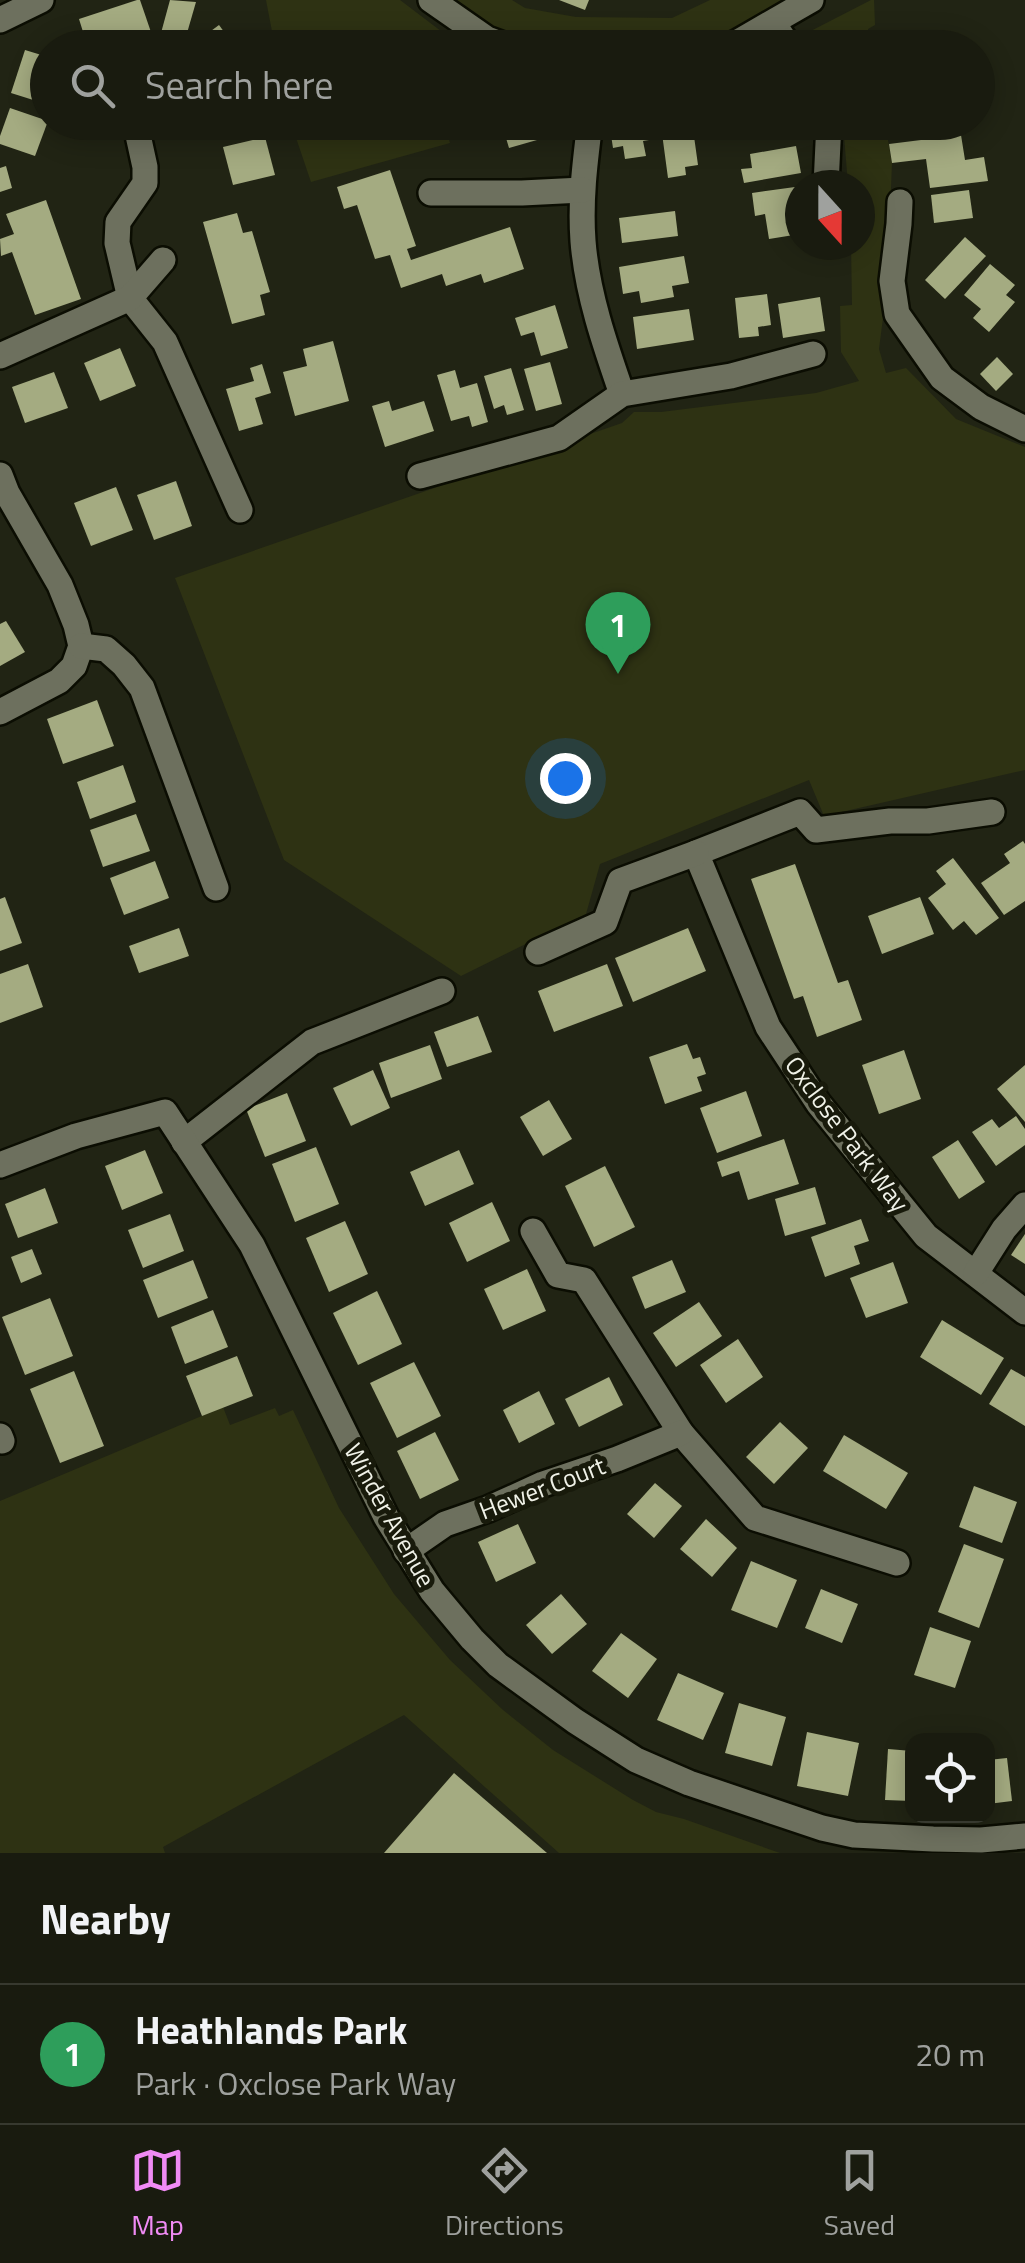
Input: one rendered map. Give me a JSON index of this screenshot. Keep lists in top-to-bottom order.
{
  "streets": {
    "street": ["Oxclose Park Way", "Hewer Court", "Winder Avenue"]
  },
  "crossings": [
    ["Hewer Court", "Winder Avenue"]
  ],
  "north": "bottom",
  "page": {
    "search": "Search here",
    "pins": "1",
    "heading": "Nearby",
    "list": [
      {
        "mark": "1",
        "name": "Heathlands Park",
        "note": "Park · Oxclose Park Way",
        "value": "20 m"
      }
    ],
    "nav": ["Map", "Directions", "Saved"]
  }
}
